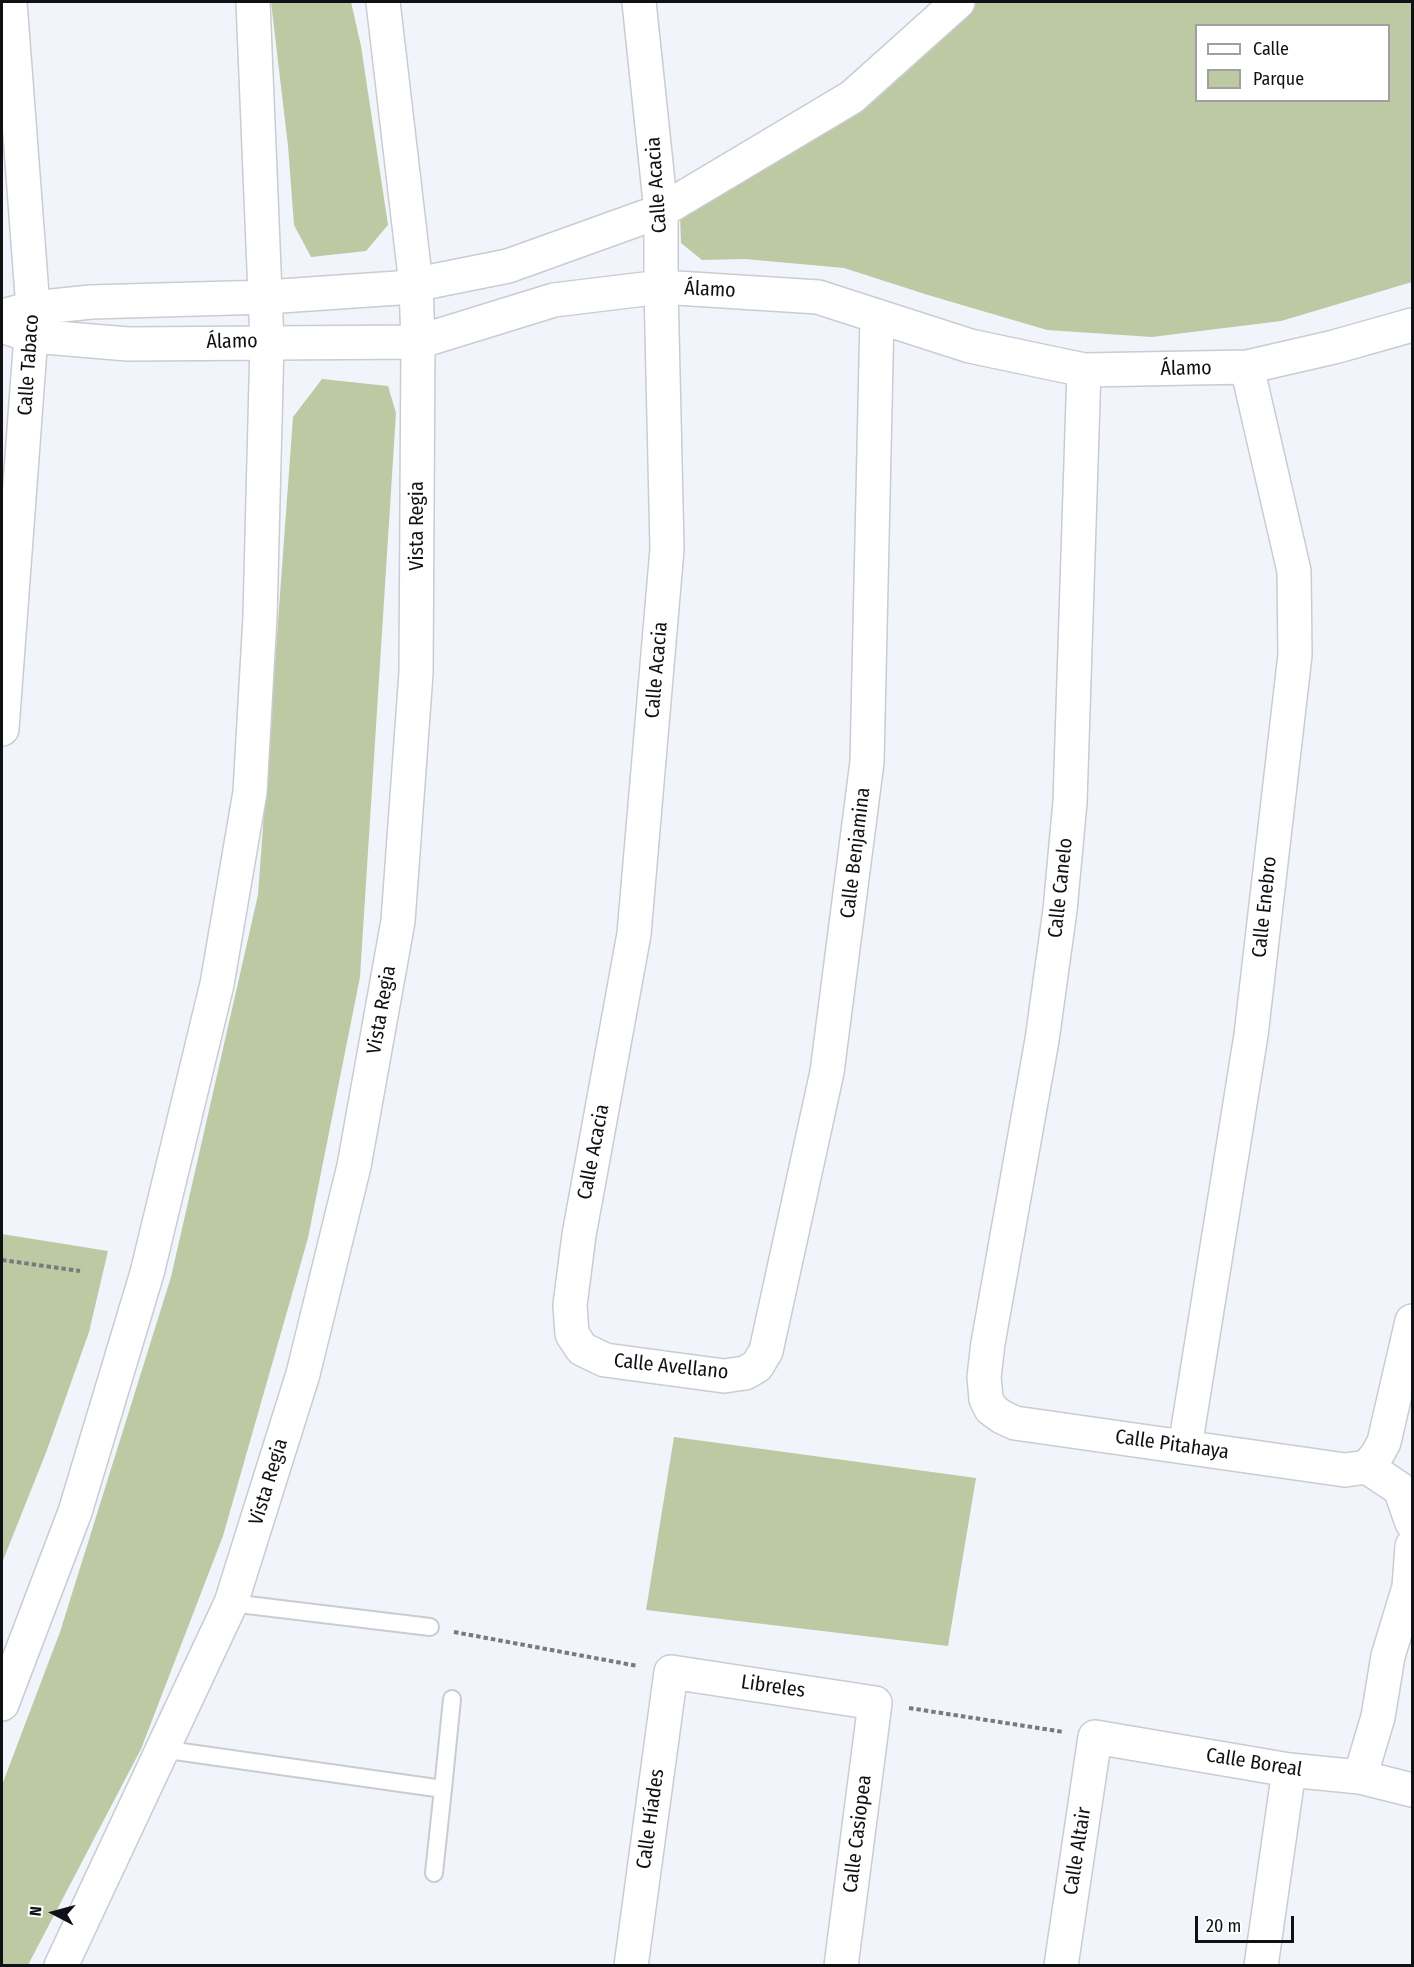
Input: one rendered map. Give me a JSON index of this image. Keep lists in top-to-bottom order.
{
  "streets": {
    "street": [
      "Calle Acacia",
      "Álamo",
      "Calle Tabaco",
      "Vista Regia",
      "Calle Benjamina",
      "Calle Canelo",
      "Calle Enebro",
      "Calle Avellano",
      "Calle Pitahaya",
      "Libreles",
      "Calle Boreal",
      "Calle Híades",
      "Calle Casiopea",
      "Calle Altair"
    ]
  },
  "crossings": [
    ["Calle Acacia", "Álamo"],
    ["Calle Acacia", "Calle Avellano"],
    ["Álamo", "Calle Tabaco"],
    ["Álamo", "Vista Regia"],
    ["Álamo", "Calle Benjamina"],
    ["Álamo", "Calle Canelo"],
    ["Álamo", "Calle Enebro"],
    ["Calle Benjamina", "Calle Avellano"],
    ["Calle Canelo", "Calle Pitahaya"],
    ["Calle Enebro", "Calle Pitahaya"],
    ["Libreles", "Calle Híades"],
    ["Libreles", "Calle Casiopea"],
    ["Calle Boreal", "Calle Altair"]
  ],
  "legend": ["Calle", "Parque"],
  "scale_bar": "20 m",
  "north": "left"
}
